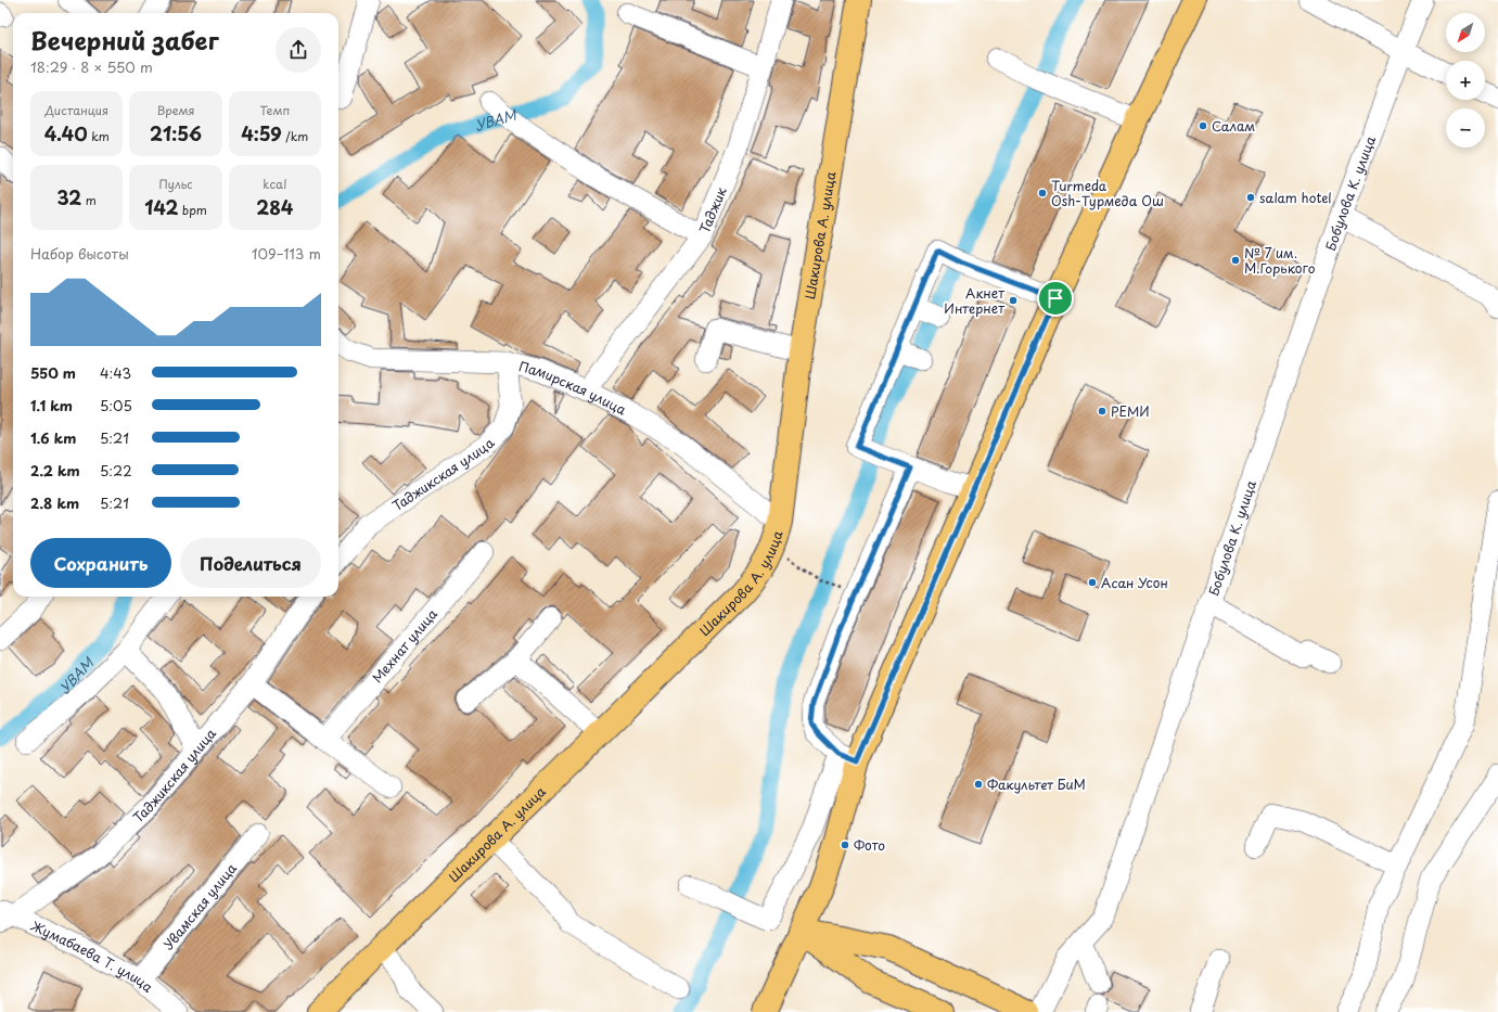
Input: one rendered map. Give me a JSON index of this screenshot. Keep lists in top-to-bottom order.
{
  "streets": {
    "main road": ["Шакирова А. улица"],
    "street": [
      "Бобулова К. улица",
      "Таджик",
      "Памирская улица",
      "Таджикская улица",
      "Мехнат улица",
      "Увамская улица",
      "Жумабаева Т. улица"
    ]
  },
  "crossings": [
    ["Таджик", "Памирская улица"],
    ["Шакирова А. улица", "Памирская улица"],
    ["Памирская улица", "Таджикская улица"],
    ["Таджикская улица", "Жумабаева Т. улица"],
    ["Увамская улица", "Жумабаева Т. улица"]
  ],
  "water": ["УВАМ"],
  "places": [
    "Салам",
    "Turmeda Osh-Турмеда Ош",
    "salam hotel",
    "№ 7 им. М.Горького",
    "Акнет Интернет",
    "РЕМИ",
    "Асан Усон",
    "Факультет БиМ",
    "Фото"
  ],
  "north": "bottom left",
  "page": {
    "map_buttons": ["+", "−"],
    "heading": ["Вечерний забег", "18:29 · 8 × 550 m"],
    "stats": [
      ["Дистанция", "4.40 km"],
      ["Время", "21:56"],
      ["Темп", "4:59 /km"],
      ["32 m"],
      ["Пульс", "142 bpm"],
      ["kcal", "284"]
    ],
    "chart": ["Набор высоты", "109–113 m"],
    "list": [
      {
        "name": "550 m",
        "note": "4:43"
      },
      {
        "name": "1.1 km",
        "note": "5:05"
      },
      {
        "name": "1.6 km",
        "note": "5:21"
      },
      {
        "name": "2.2 km",
        "note": "5:22"
      },
      {
        "name": "2.8 km",
        "note": "5:21"
      }
    ],
    "buttons": ["Сохранить", "Поделиться"]
  }
}
